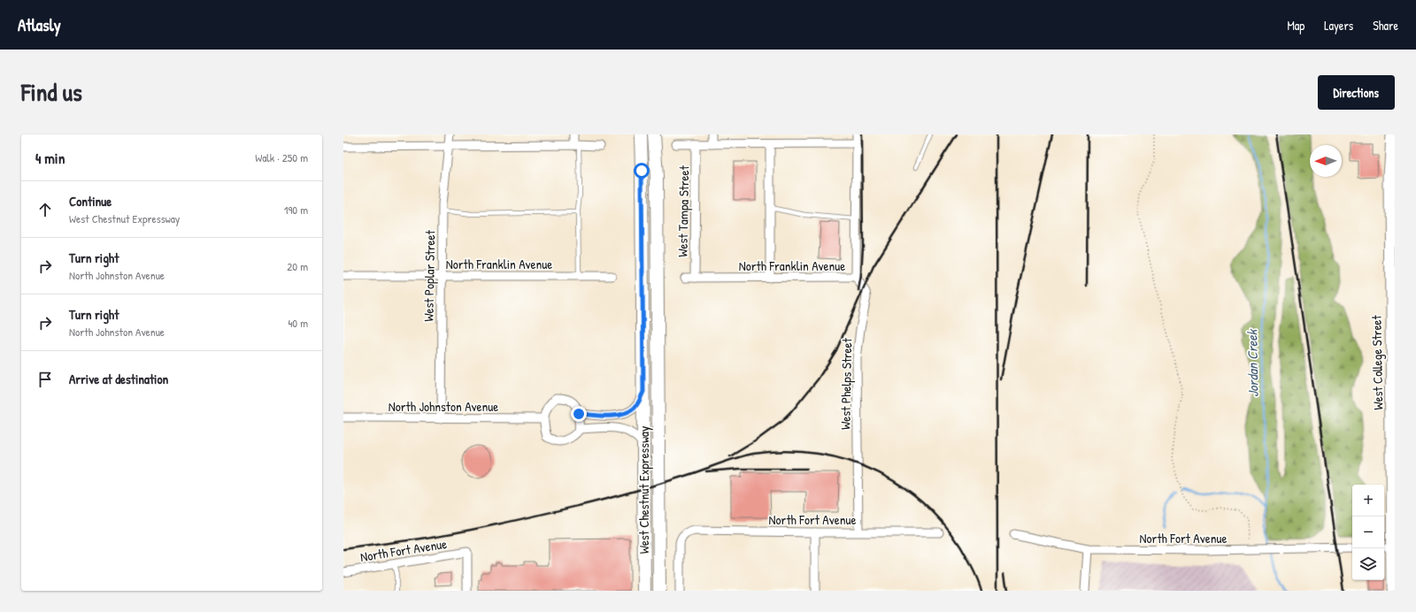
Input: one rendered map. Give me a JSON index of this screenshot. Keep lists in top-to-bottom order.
{
  "streets": {
    "main road": ["West College Street", "West Chestnut Expressway"],
    "street": [
      "West Tampa Street",
      "North Franklin Avenue",
      "West Poplar Street",
      "West Phelps Street",
      "North Johnston Avenue",
      "North Fort Avenue"
    ]
  },
  "crossings": [
    ["West Tampa Street", "North Franklin Avenue"],
    ["North Franklin Avenue", "West Poplar Street"],
    ["North Franklin Avenue", "West Phelps Street"],
    ["West Poplar Street", "North Johnston Avenue"],
    ["West Phelps Street", "North Fort Avenue"]
  ],
  "water": ["Jordan Creek"],
  "north": "left",
  "page": {
    "header": "Atlasly",
    "nav": ["Map", "Layers", "Share"],
    "title": "Find us",
    "buttons": "Directions",
    "heading": ["4 min", "Walk · 250 m"],
    "list": [
      ["Continue", "West Chestnut Expressway", "190 m"],
      ["Turn right", "North Johnston Avenue", "20 m"],
      ["Turn right", "North Johnston Avenue", "40 m"],
      "Arrive at destination"
    ],
    "map_buttons": ["+", "−"]
  }
}
